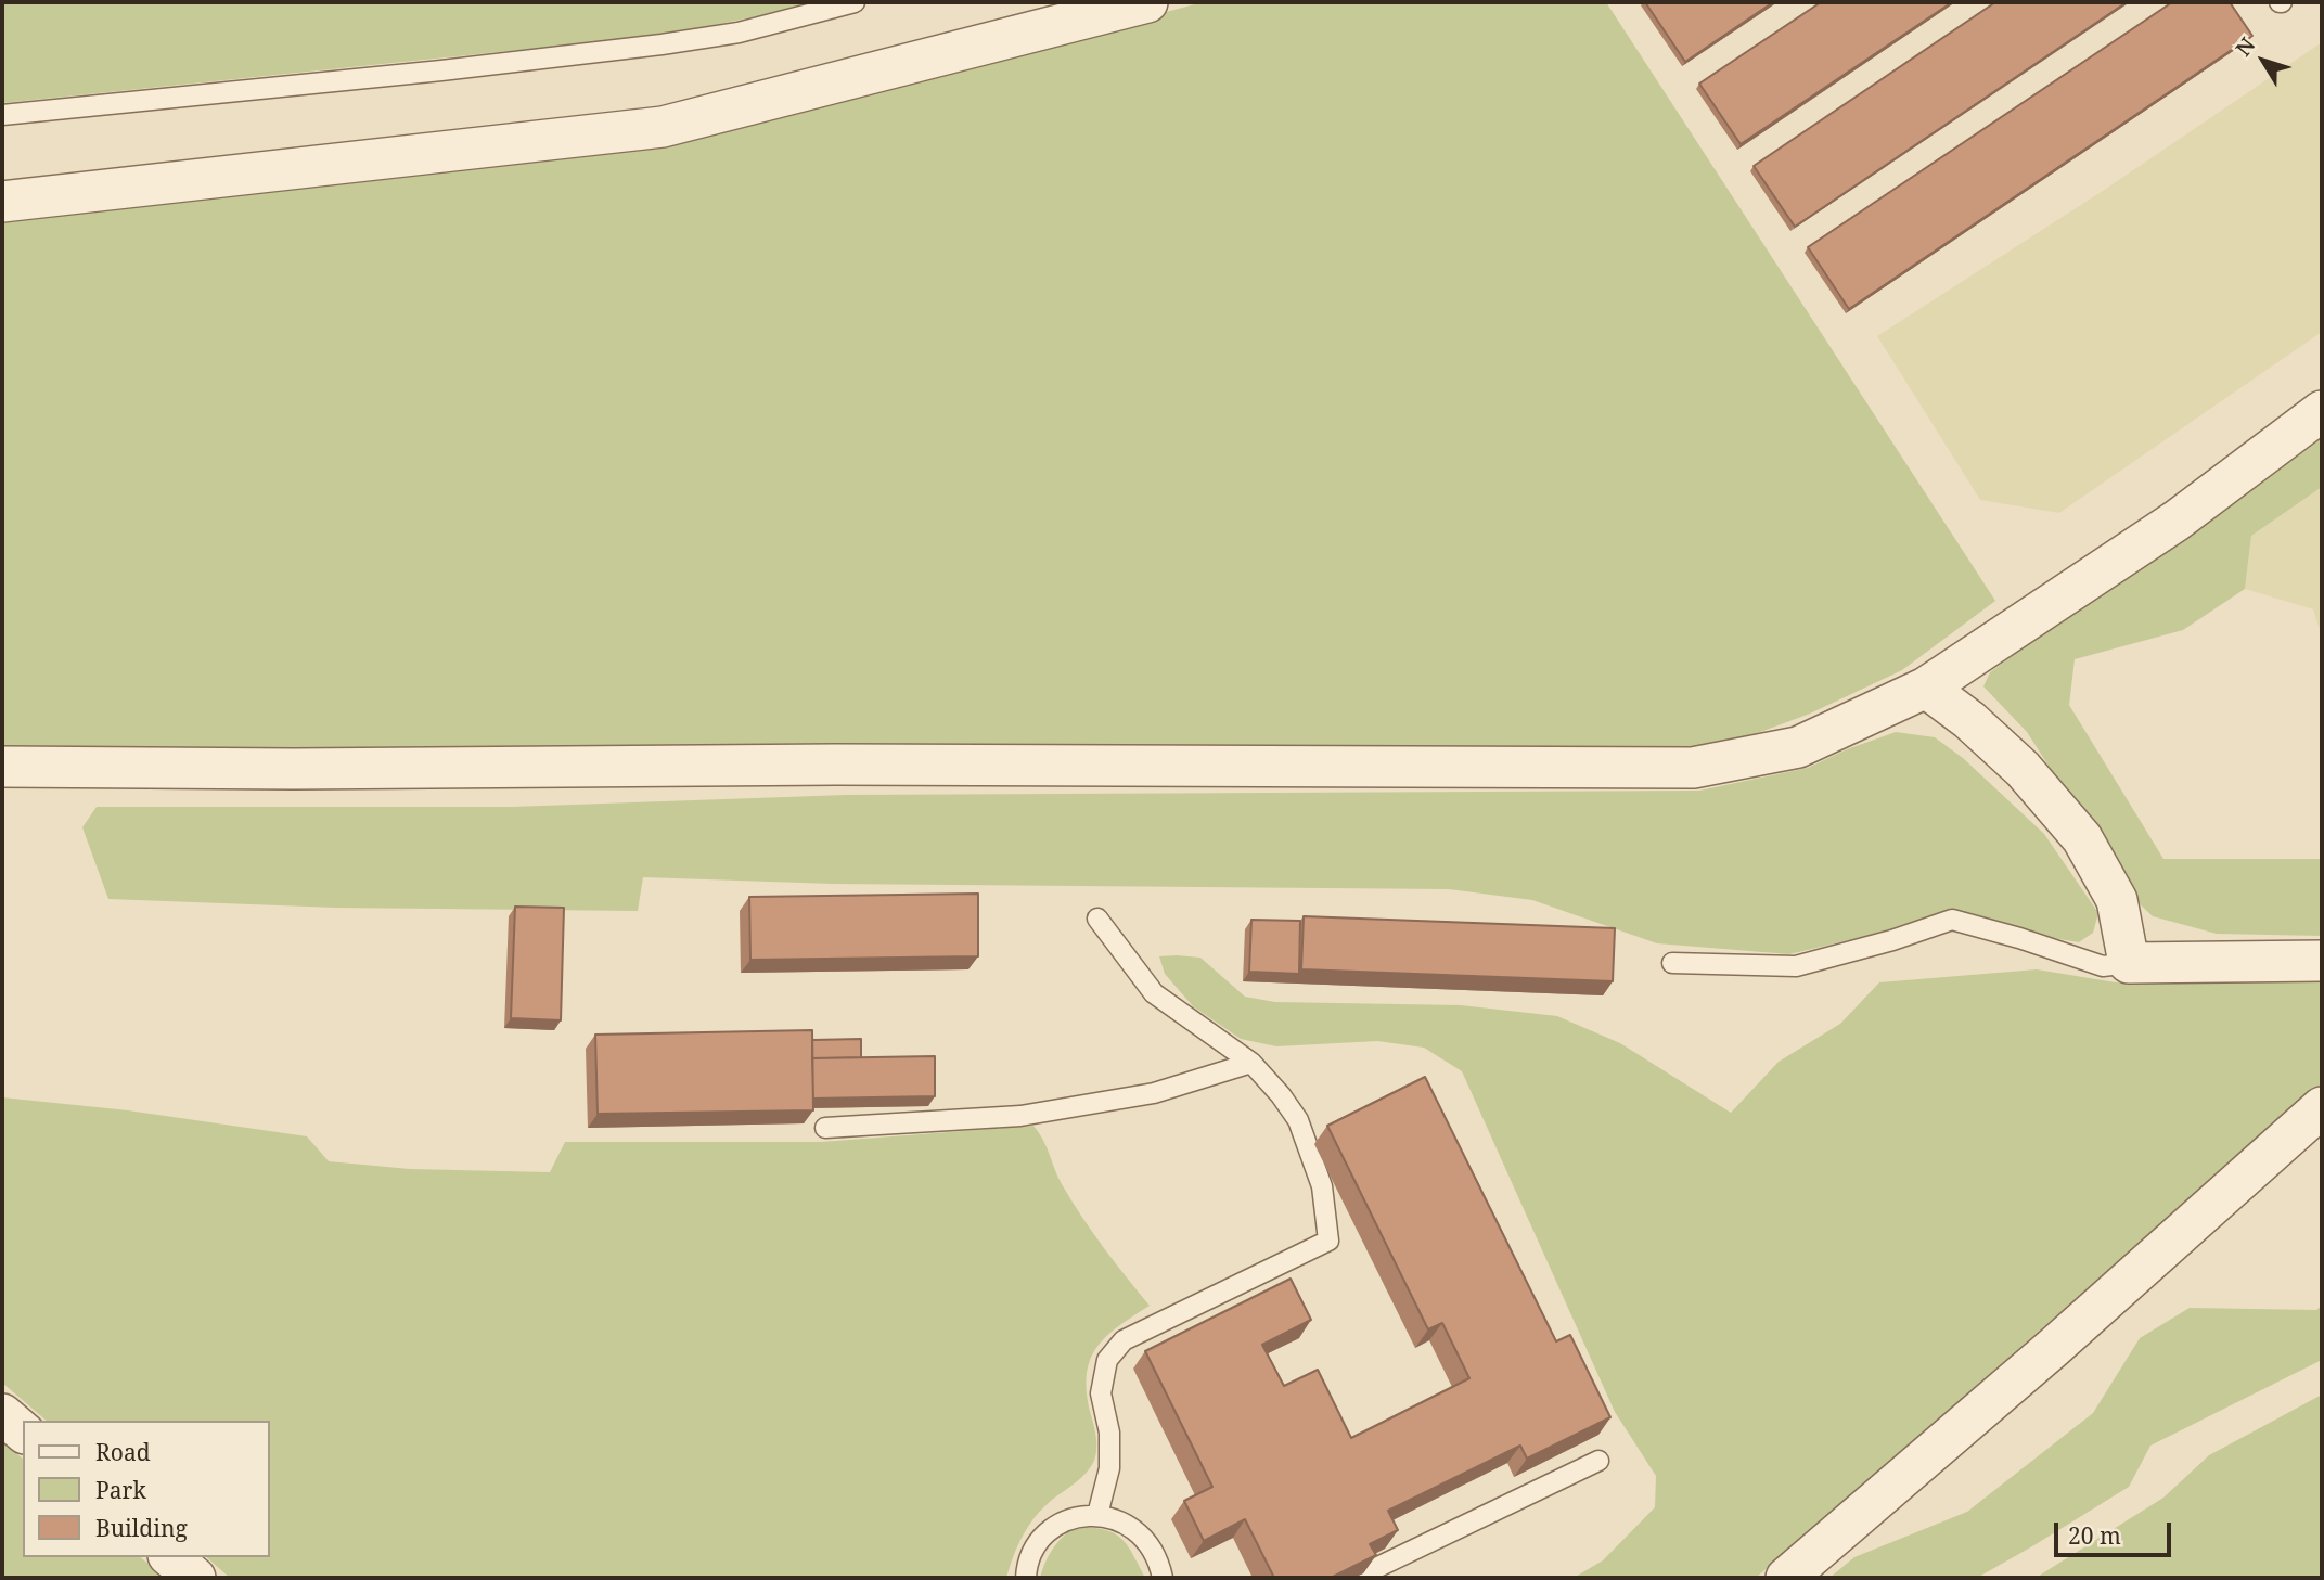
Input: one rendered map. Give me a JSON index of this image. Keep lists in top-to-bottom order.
{
  "legend": ["Road", "Park", "Building"],
  "scale_bar": "20 m",
  "north": "top left"
}
